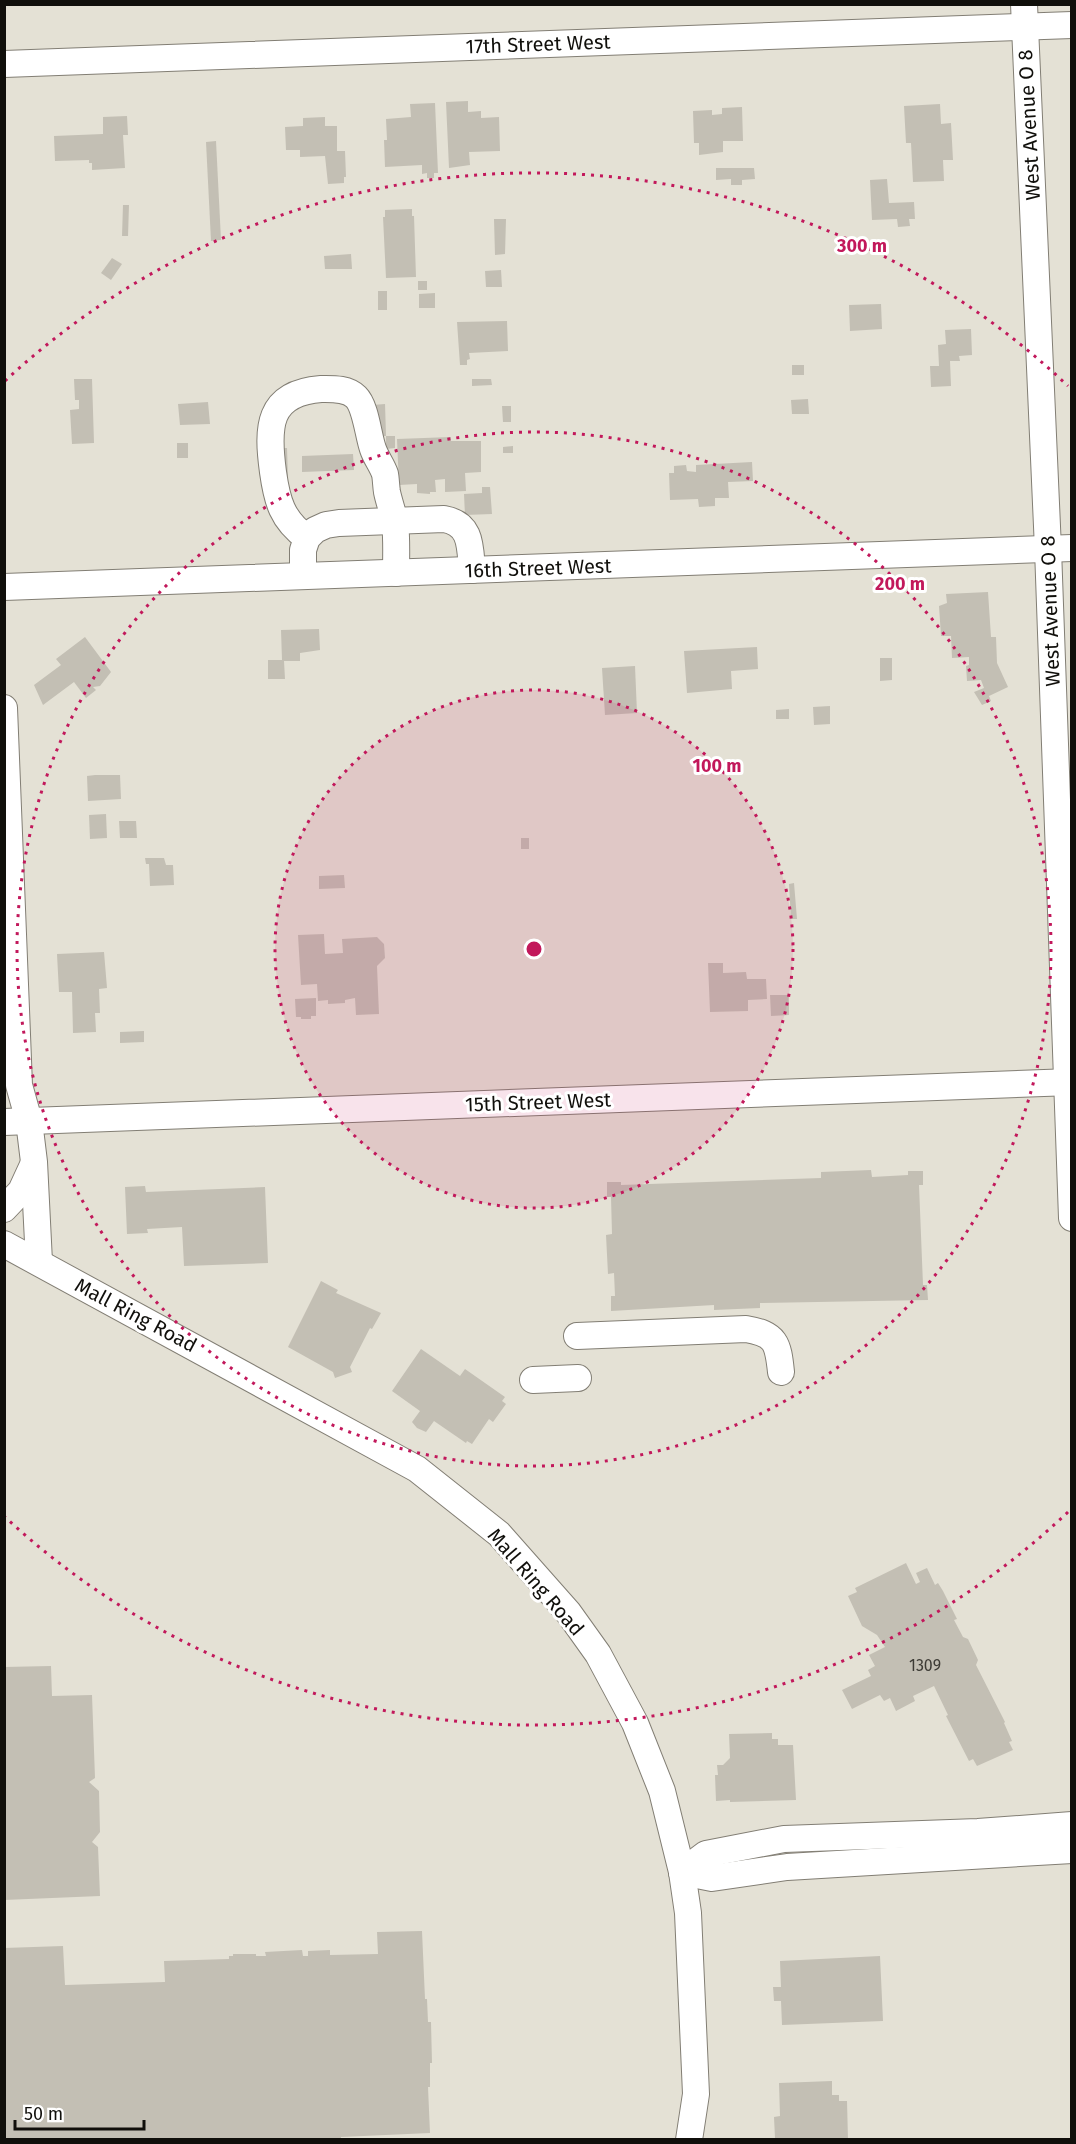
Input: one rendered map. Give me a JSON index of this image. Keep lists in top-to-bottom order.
{
  "streets": {
    "street": [
      "17th Street West",
      "West Avenue O 8",
      "16th Street West",
      "15th Street West",
      "Mall Ring Road"
    ]
  },
  "crossings": [
    ["17th Street West", "West Avenue O 8"],
    ["West Avenue O 8", "16th Street West"],
    ["West Avenue O 8", "15th Street West"]
  ],
  "house_numbers": ["1309"],
  "scale_bar": "50 m",
  "rings": ["300 m", "200 m", "100 m"]
}
